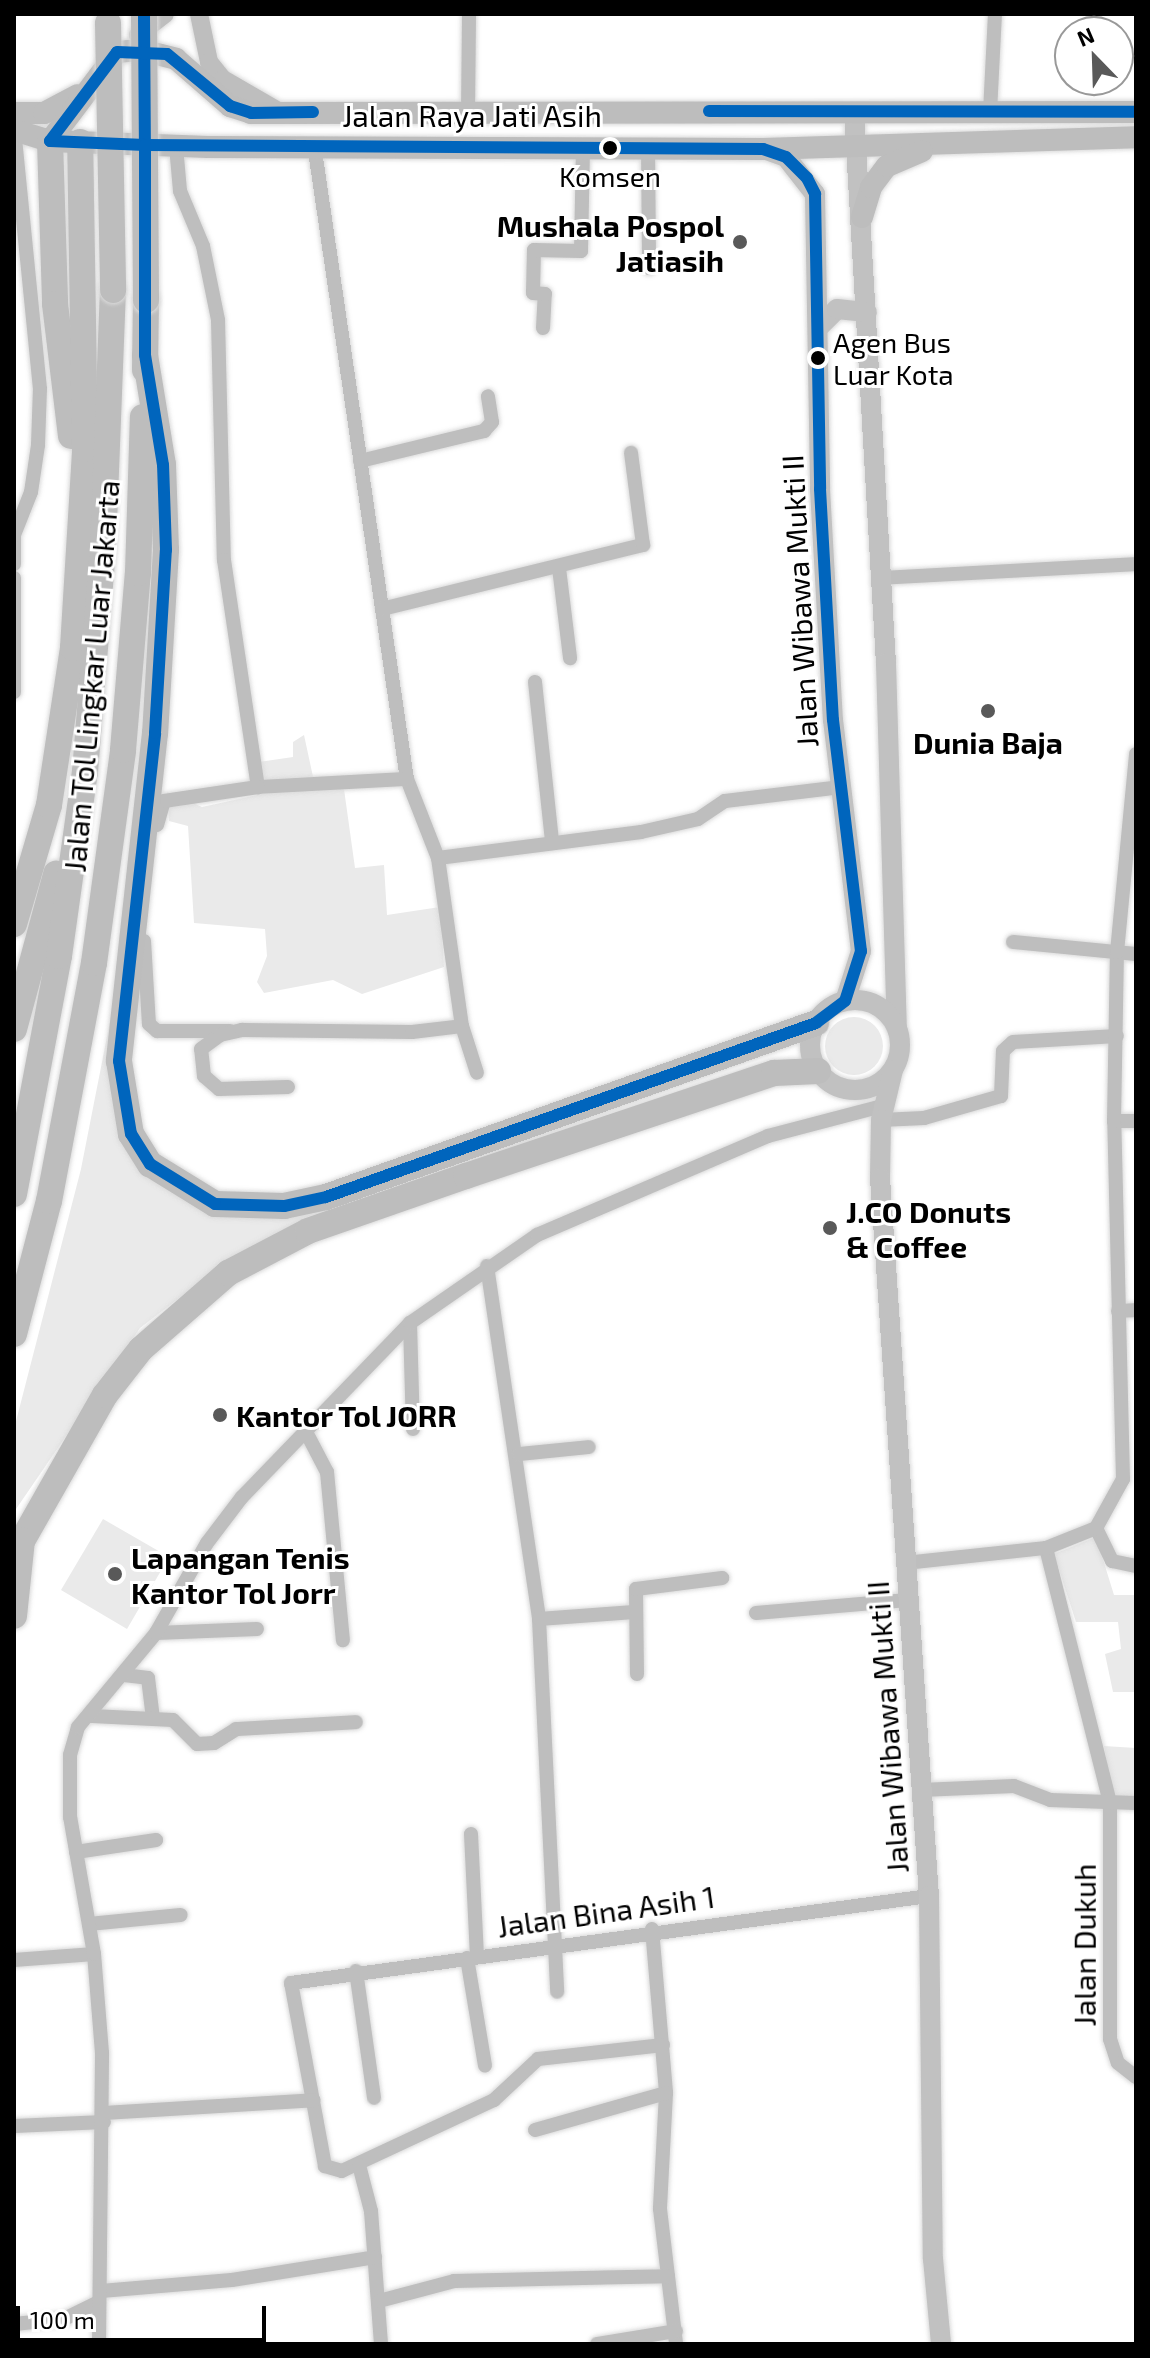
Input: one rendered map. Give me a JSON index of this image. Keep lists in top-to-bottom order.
{
  "streets": {
    "highway": ["Jalan Tol Lingkar Luar Jakarta"],
    "main road": ["Jalan Raya Jati Asih", "Jalan Wibawa Mukti II"],
    "street": ["Jalan Bina Asih 1", "Jalan Dukuh"]
  },
  "crossings": [
    ["Jalan Raya Jati Asih", "Jalan Wibawa Mukti II"],
    ["Jalan Wibawa Mukti II", "Jalan Bina Asih 1"]
  ],
  "places": [
    "Komsen",
    "Mushala Pospol Jatiasih",
    "Agen Bus Luar Kota",
    "Dunia Baja",
    "J.CO Donuts & Coffee",
    "Kantor Tol JORR",
    "Lapangan Tenis Kantor Tol Jorr"
  ],
  "scale_bar": "100 m",
  "north": "top left"
}
